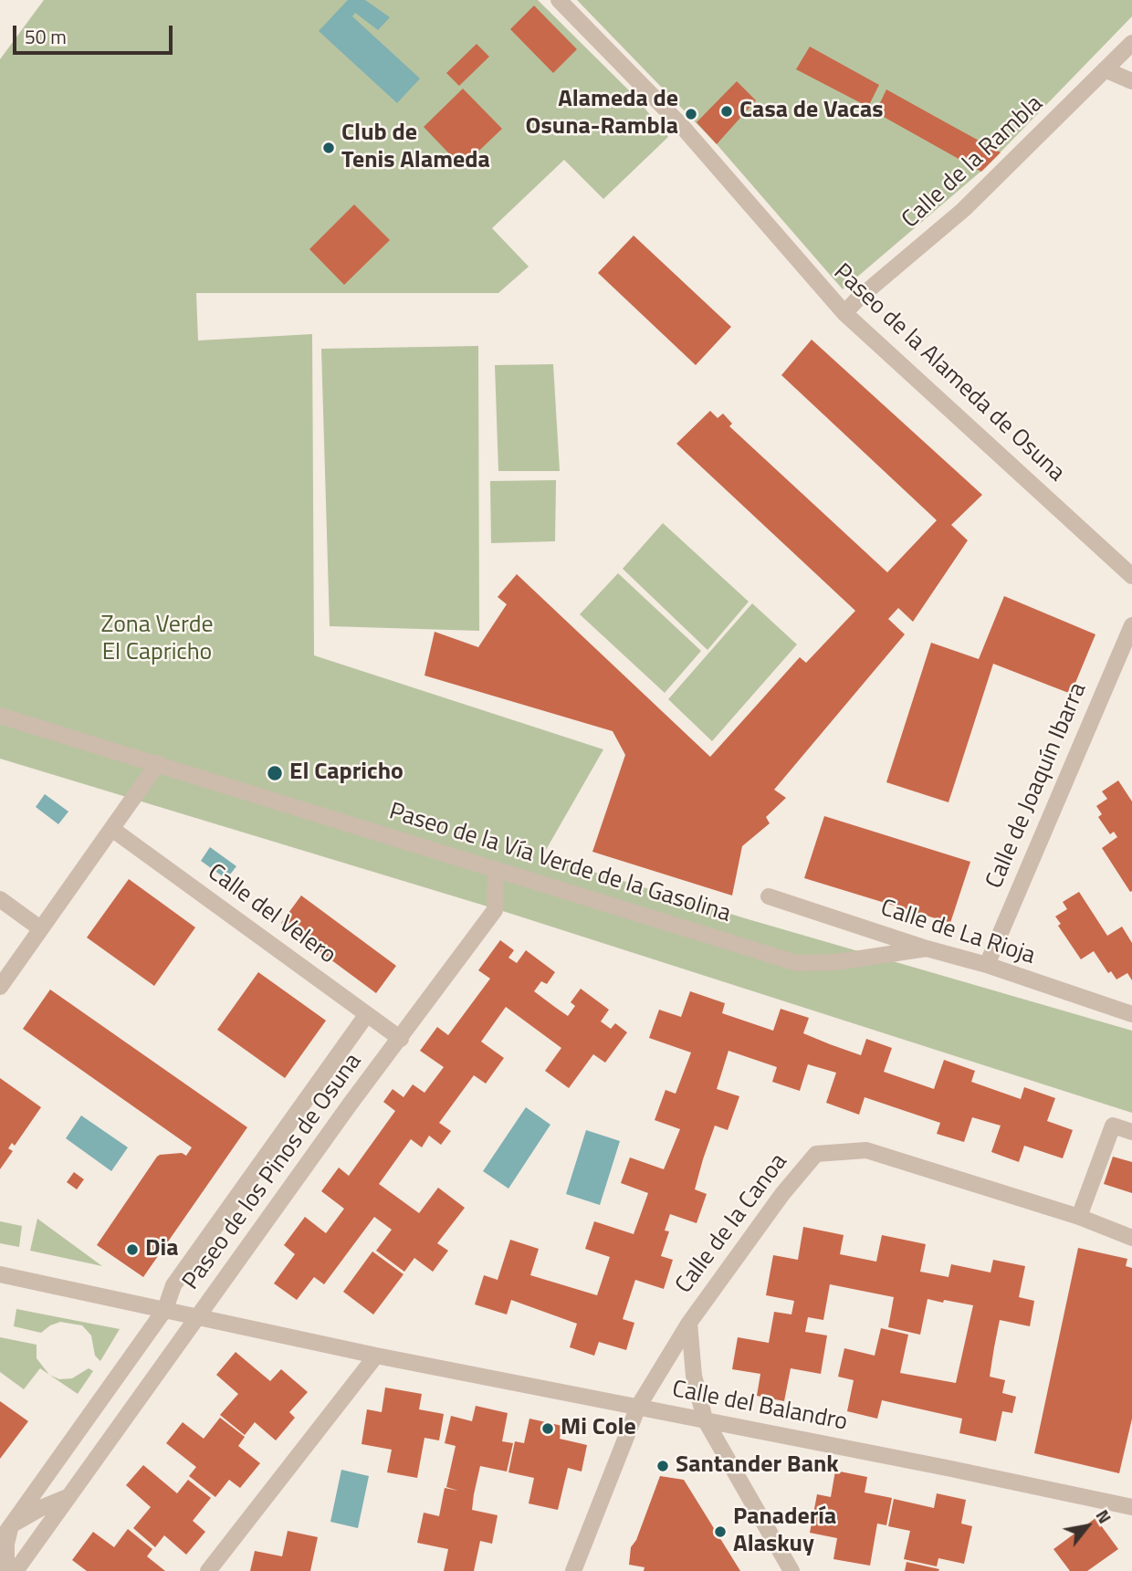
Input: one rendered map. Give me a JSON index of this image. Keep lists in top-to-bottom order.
{
  "streets": {
    "street": [
      "Calle de la Rambla",
      "Paseo de la Alameda de Osuna",
      "Calle de Joaquín Ibarra",
      "Paseo de la Vía Verde de la Gasolina",
      "Calle del Velero",
      "Calle de La Rioja",
      "Paseo de los Pinos de Osuna",
      "Calle de la Canoa",
      "Calle del Balandro"
    ]
  },
  "crossings": [
    ["Calle de la Rambla", "Paseo de la Alameda de Osuna"],
    ["Calle de Joaquín Ibarra", "Calle de La Rioja"],
    ["Paseo de la Vía Verde de la Gasolina", "Calle de La Rioja"],
    ["Paseo de la Vía Verde de la Gasolina", "Paseo de los Pinos de Osuna"],
    ["Calle del Velero", "Paseo de los Pinos de Osuna"],
    ["Paseo de los Pinos de Osuna", "Calle del Balandro"],
    ["Calle de la Canoa", "Calle del Balandro"]
  ],
  "parks": ["Zona Verde El Capricho"],
  "places": [
    "Casa de Vacas",
    "Alameda de Osuna-Rambla",
    "Club de Tenis Alameda",
    "El Capricho",
    "Dia",
    "Mi Cole",
    "Santander Bank",
    "Panadería Alaskuy"
  ],
  "scale_bar": "50 m",
  "north": "top right"
}
